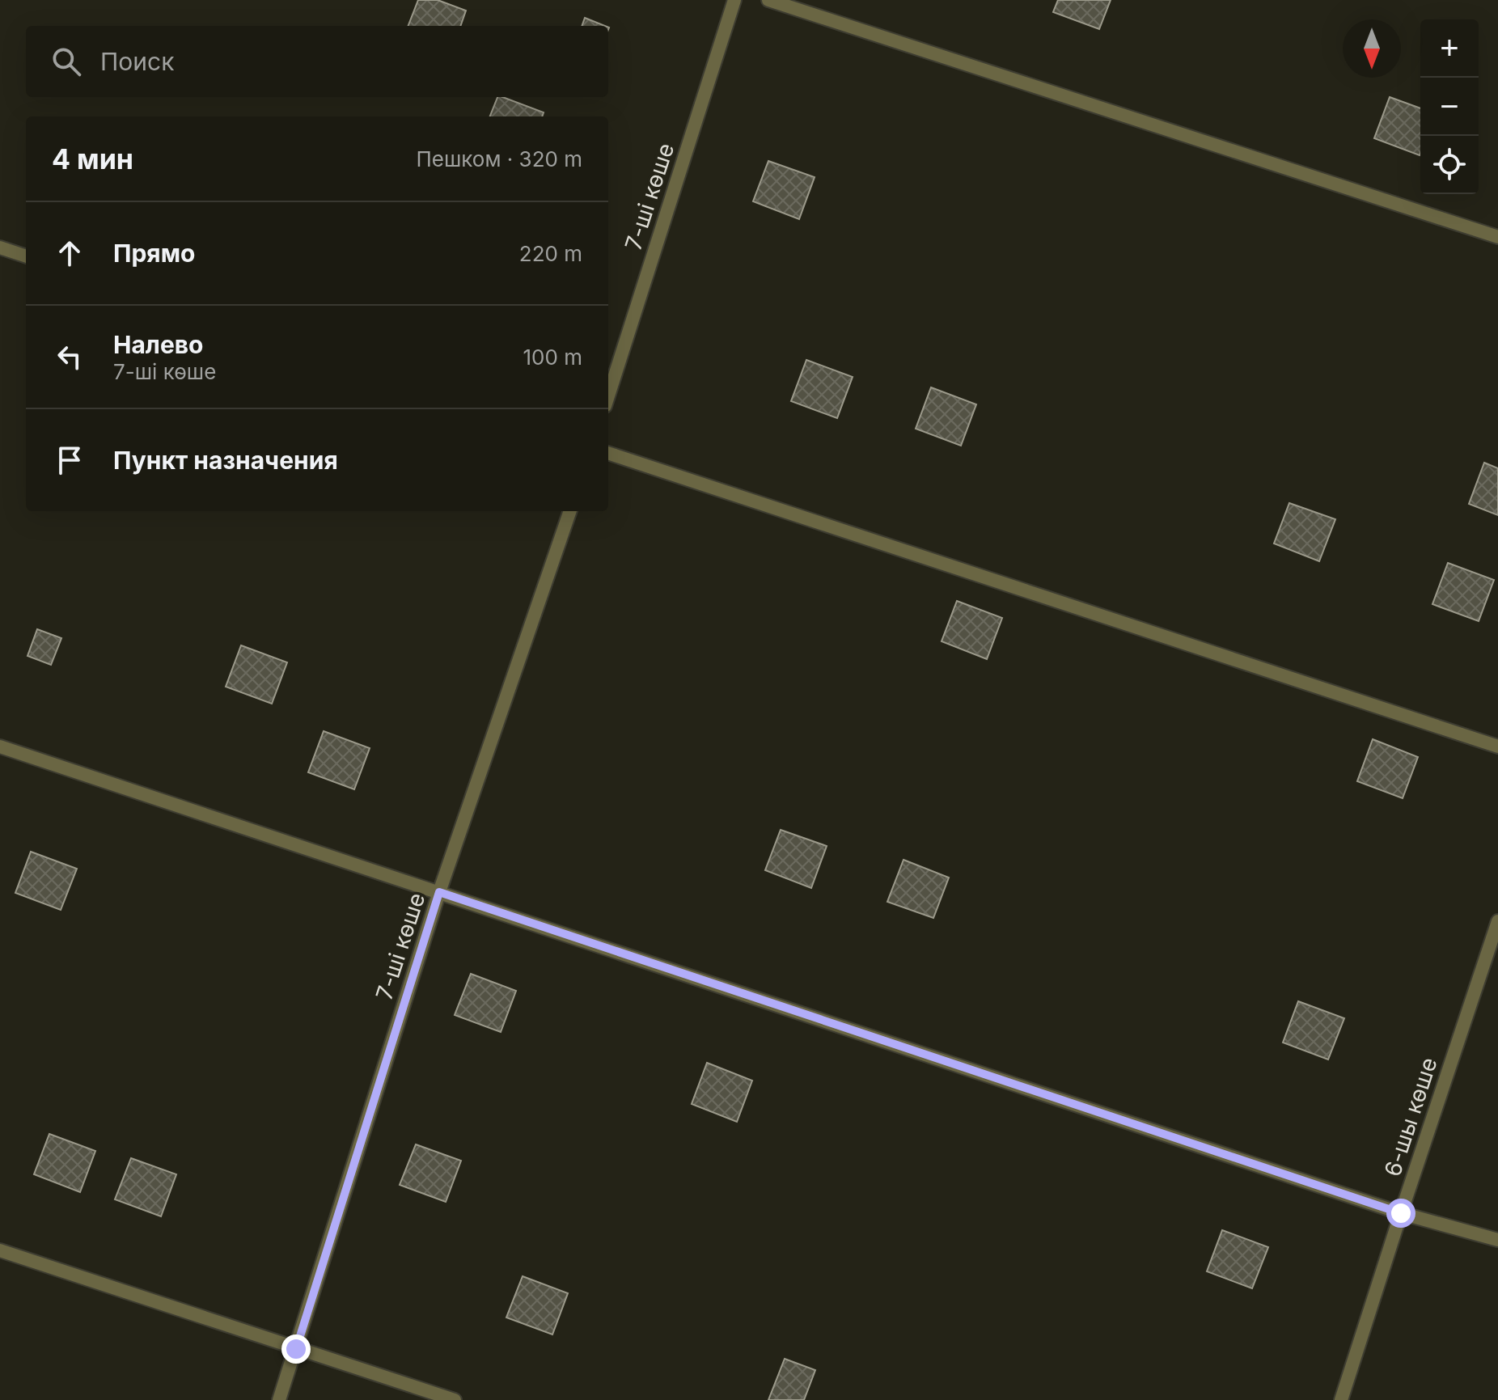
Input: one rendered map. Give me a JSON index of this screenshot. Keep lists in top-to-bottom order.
{
  "streets": {
    "lane": ["7-ші көше", "6-шы көше"]
  },
  "north": "bottom",
  "page": {
    "map_buttons": ["+", "−"],
    "search": "Поиск",
    "heading": ["4 мин", "Пешком · 320 m"],
    "list": [
      ["Прямо", "220 m"],
      ["Налево", "7-ші көше", "100 m"],
      "Пункт назначения"
    ]
  }
}
